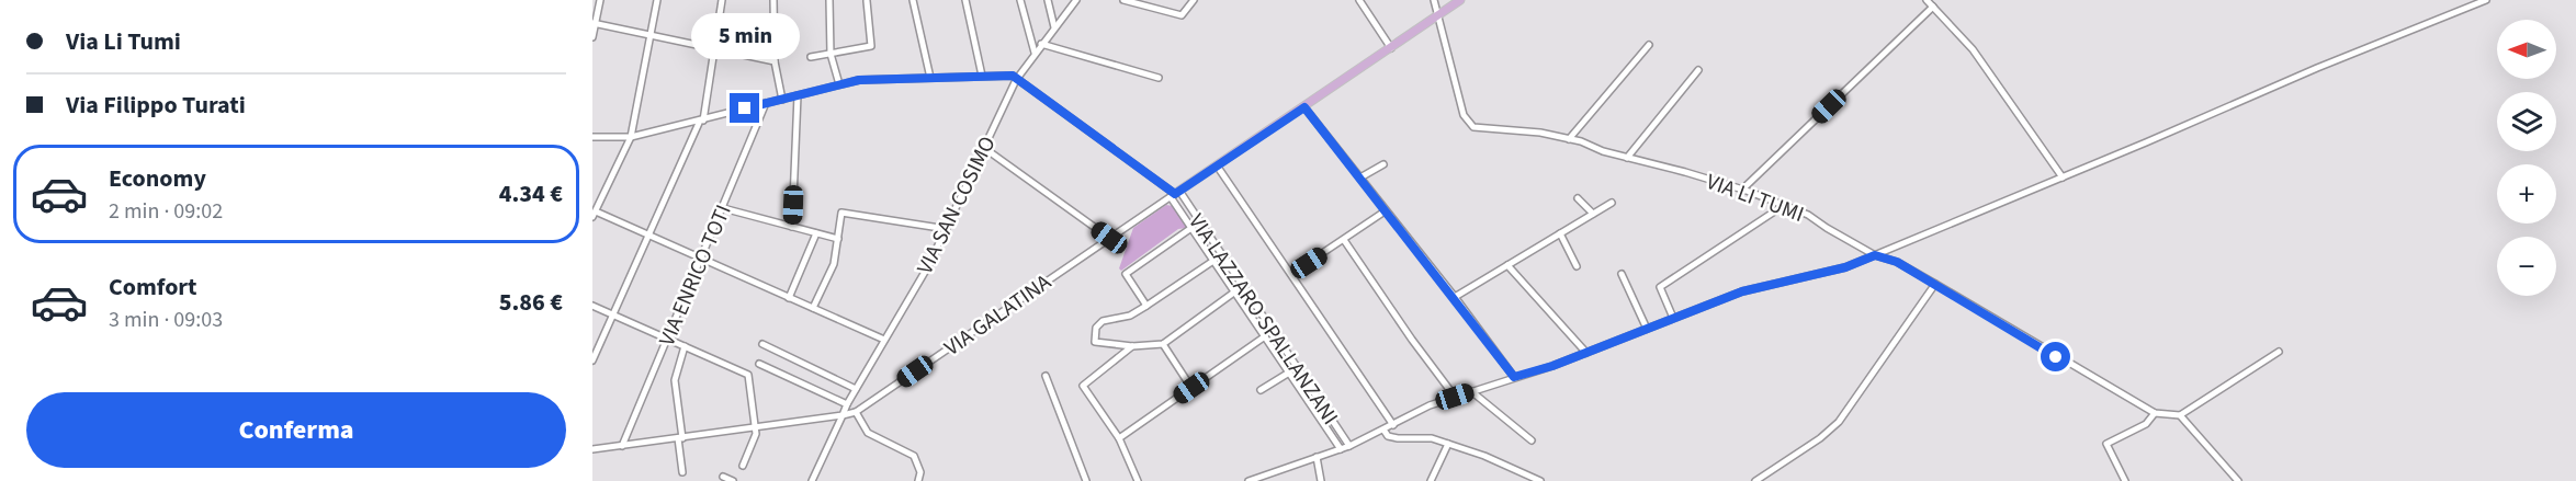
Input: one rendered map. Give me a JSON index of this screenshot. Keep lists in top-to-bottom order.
{
  "streets": {
    "street": [
      "VIA LI TUMI",
      "VIA SAN COSIMO",
      "VIA ENRICO TOTI",
      "VIA GALATINA",
      "VIA LAZZARO SPALLANZANI"
    ]
  },
  "crossings": [
    ["VIA SAN COSIMO", "VIA GALATINA"],
    ["VIA ENRICO TOTI", "VIA GALATINA"],
    ["VIA GALATINA", "VIA LAZZARO SPALLANZANI"]
  ],
  "north": "left",
  "page": {
    "banner": ["Via Li Tumi", "Via Filippo Turati"],
    "bubble": "5 min",
    "map_buttons": ["+", "−"],
    "list": [
      {
        "name": "Economy",
        "note": "2 min · 09:02",
        "value": "4.34 €"
      },
      {
        "name": "Comfort",
        "note": "3 min · 09:03",
        "value": "5.86 €"
      }
    ],
    "buttons": "Conferma"
  }
}
